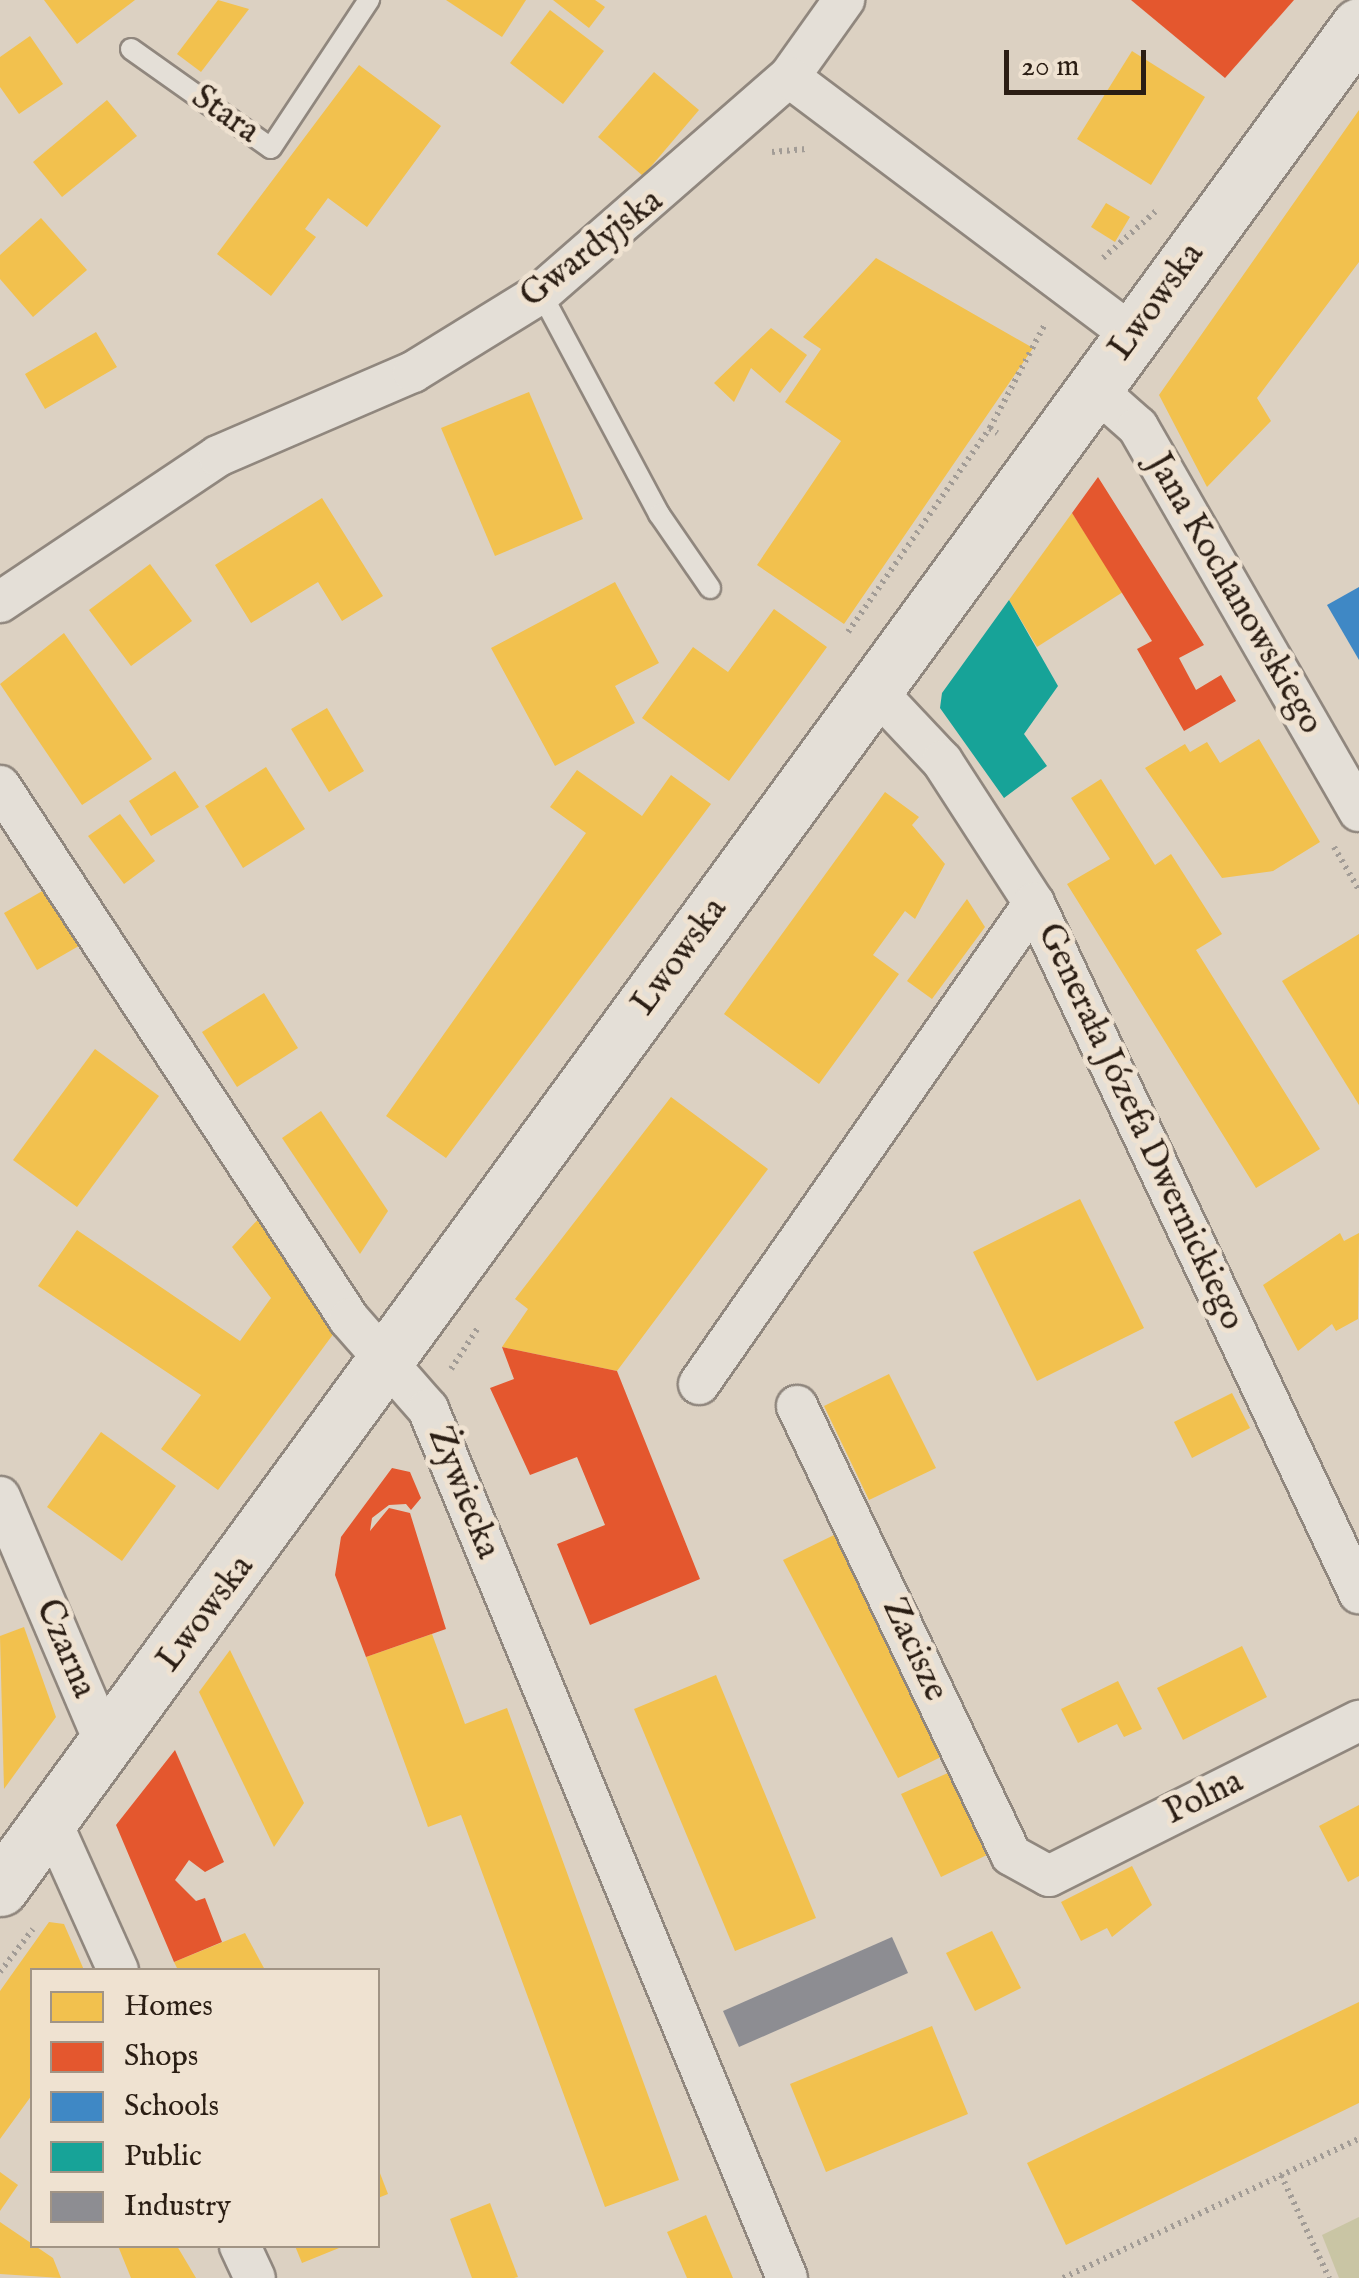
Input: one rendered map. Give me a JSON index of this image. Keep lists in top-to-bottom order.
{
  "streets": {
    "street": [
      "Gwardyjska",
      "Lwowska",
      "Jana Kochanowskiego",
      "Generała Józefa Dwernickiego",
      "Żywiecka",
      "Czarna",
      "Zacisze",
      "Polna"
    ],
    "lane": ["Stara"]
  },
  "crossings": [
    ["Lwowska", "Jana Kochanowskiego"],
    ["Lwowska", "Generała Józefa Dwernickiego"],
    ["Lwowska", "Żywiecka"],
    ["Lwowska", "Czarna"],
    ["Zacisze", "Polna"]
  ],
  "legend": [
    "Homes",
    "Shops",
    "Schools",
    "Public",
    "Industry"
  ],
  "scale_bar": "20 m"
}
